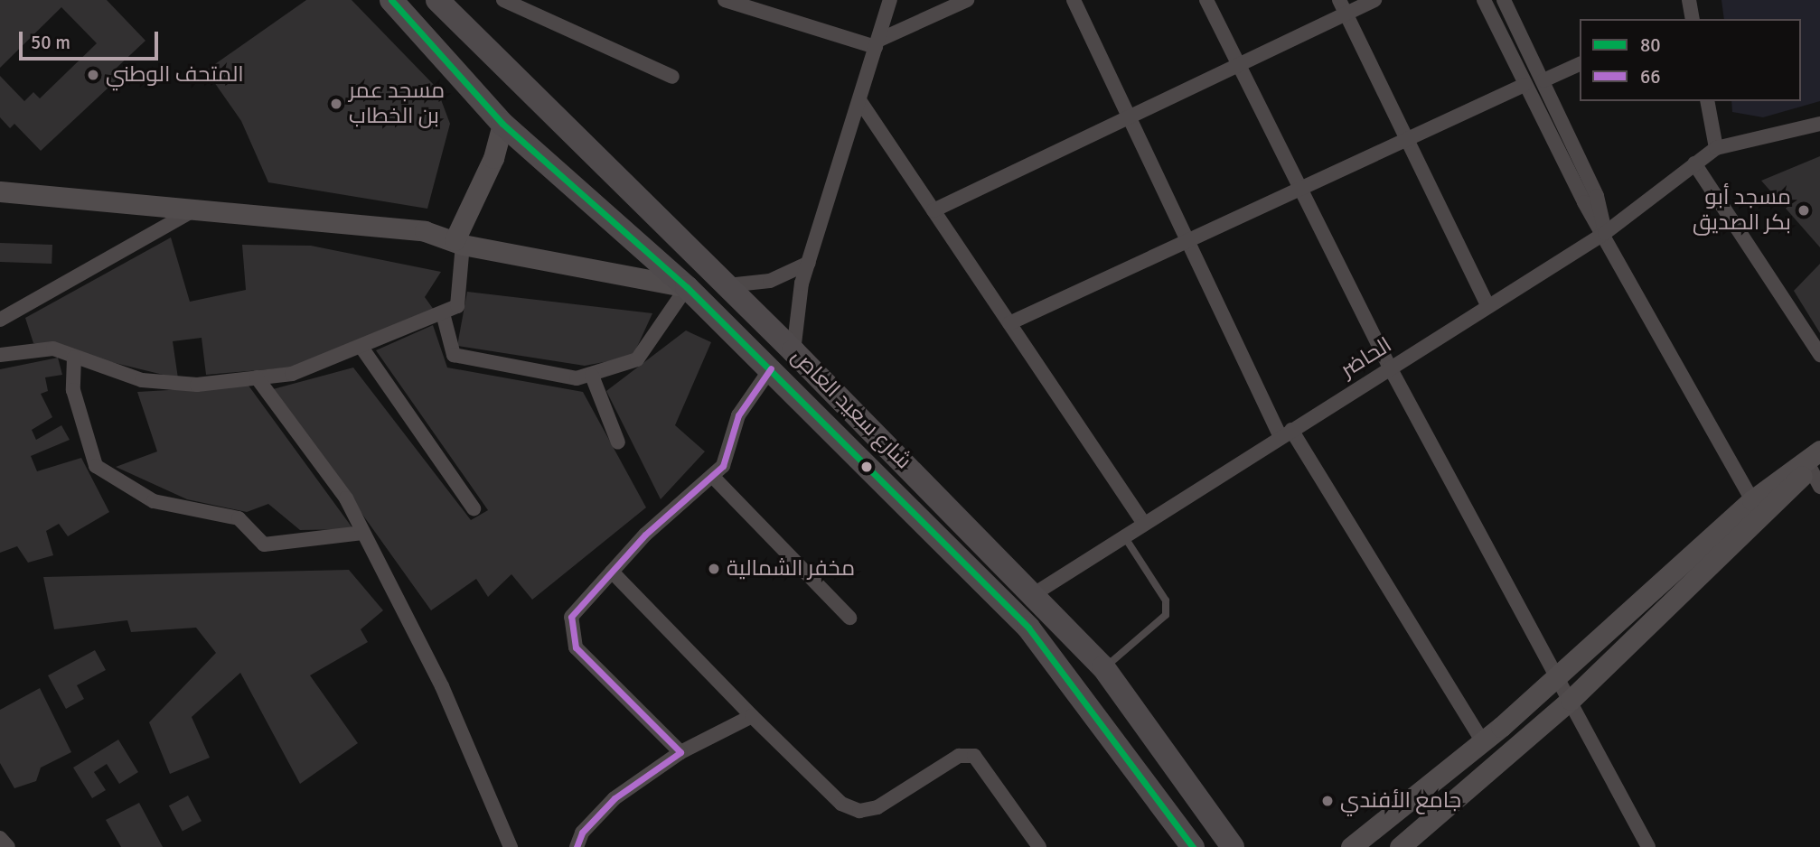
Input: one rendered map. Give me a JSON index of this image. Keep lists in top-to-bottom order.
{
  "streets": {
    "main road": ["شارع سعيد العاص"],
    "street": ["الحاضر"]
  },
  "crossings": [
    ["الحاضر", "شارع سعيد العاص"]
  ],
  "places": [
    "المتحف الوطني",
    "مسجد عمر بن الخطاب",
    "مسجد أبو بكر الصديق",
    "مخفر الشمالية",
    "جامع الأفندي"
  ],
  "lines": ["transit line 80", "transit line 66"],
  "legend": ["80", "66"],
  "scale_bar": "50 m"
}
